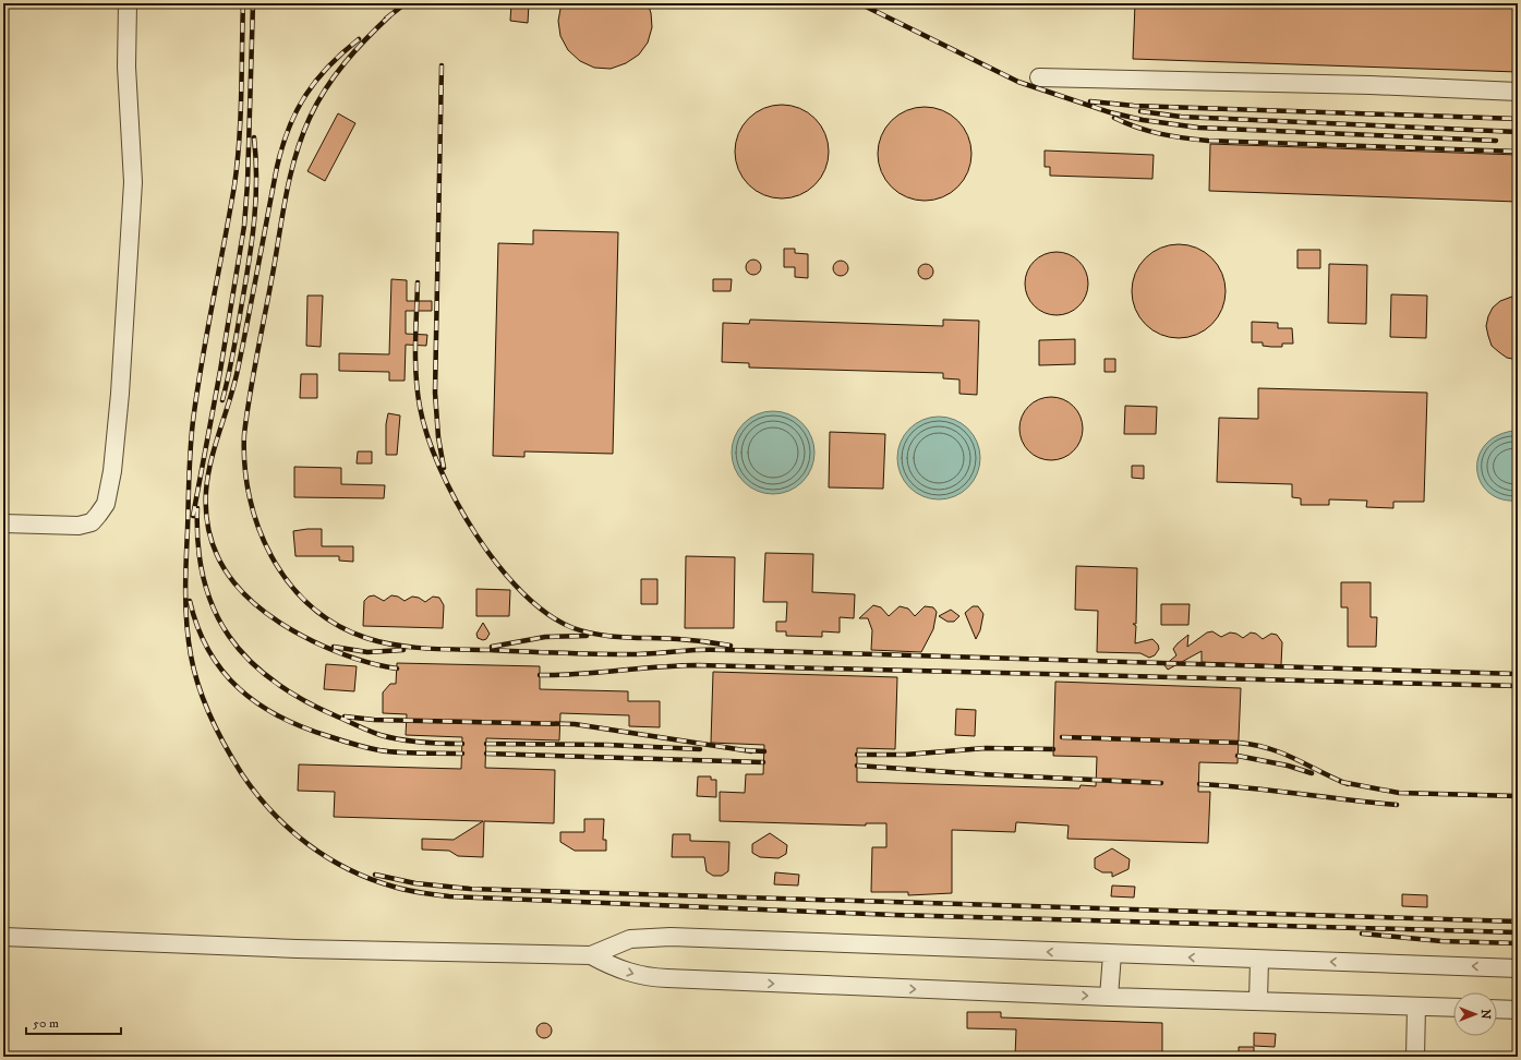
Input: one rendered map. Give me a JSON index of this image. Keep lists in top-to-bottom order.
{
  "scale_bar": "50 m",
  "north": "right"
}
